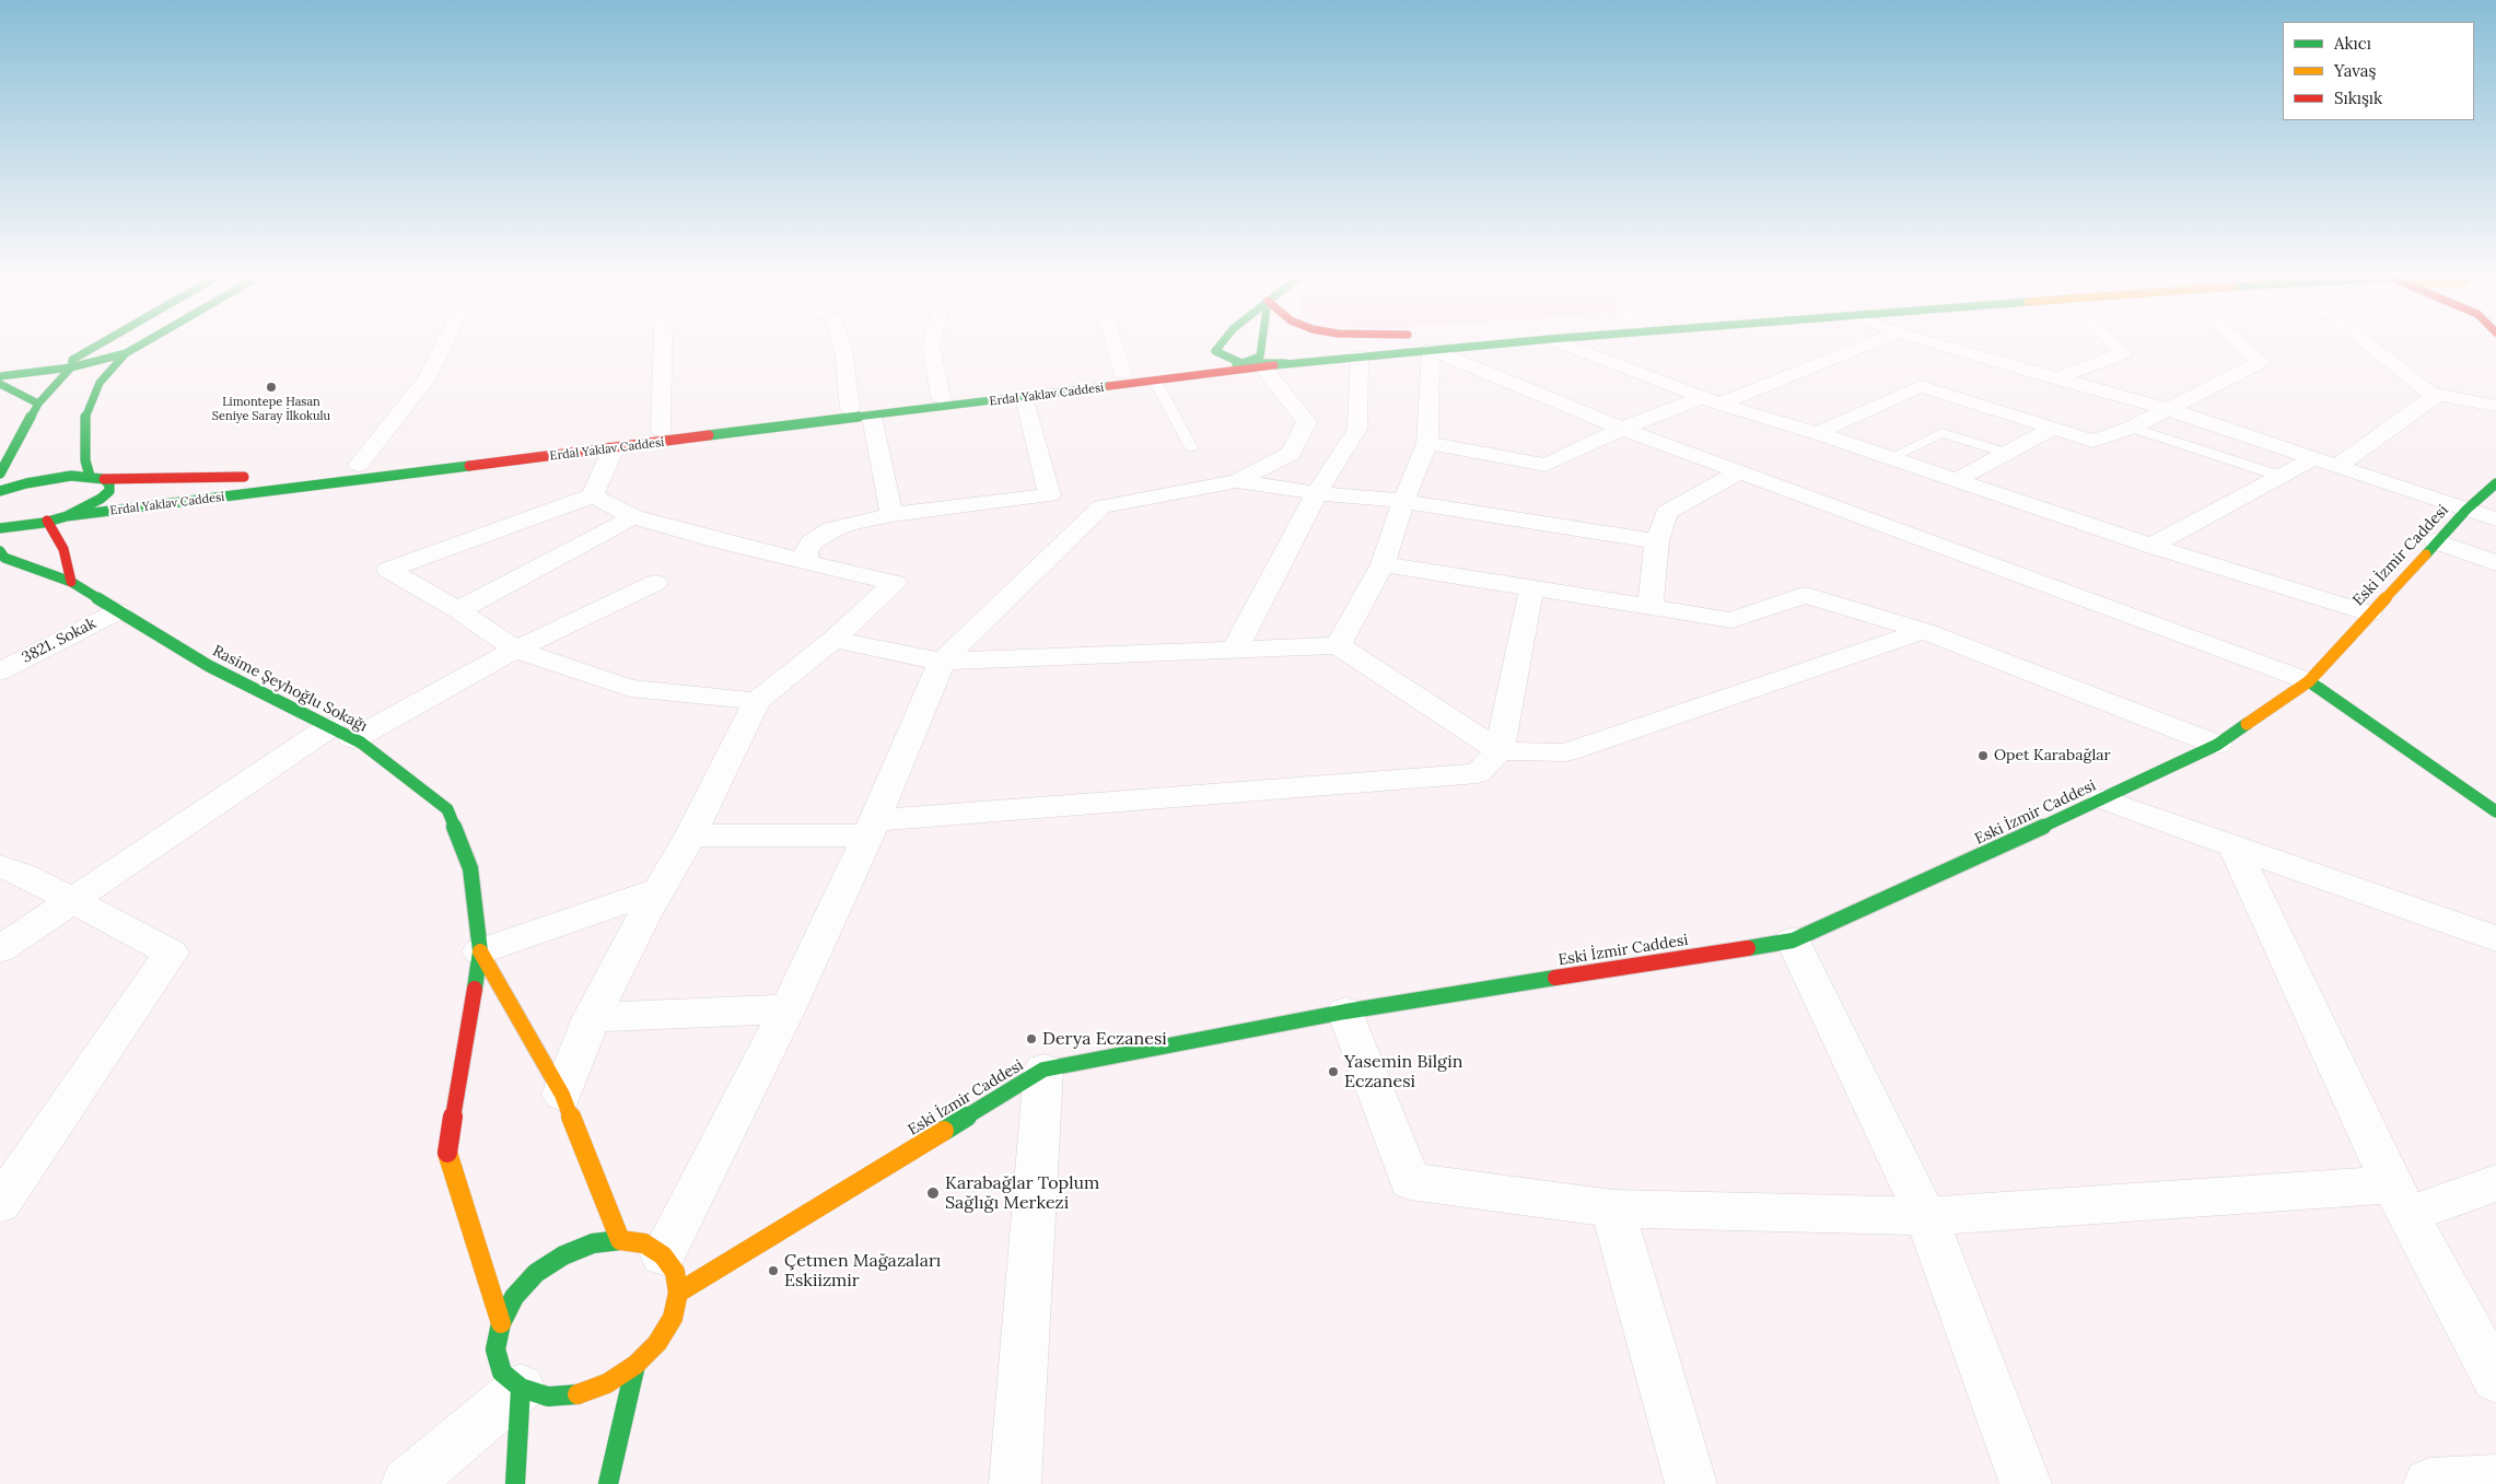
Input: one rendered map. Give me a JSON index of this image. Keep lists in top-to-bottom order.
{
  "streets": {
    "main road": ["Erdal Yaklav Caddesi", "Eski İzmir Caddesi", "Rasime Şeyhoğlu Sokağı"],
    "street": ["3821. Sokak"]
  },
  "crossings": [
    ["Eski İzmir Caddesi", "Rasime Şeyhoğlu Sokağı"],
    ["3821. Sokak", "Rasime Şeyhoğlu Sokağı"]
  ],
  "places": [
    "Limontepe Hasan Seniye Saray İlkokulu",
    "Opet Karabağlar",
    "Derya Eczanesi",
    "Yasemin Bilgin Eczanesi",
    "Karabağlar Toplum Sağlığı Merkezi",
    "Çetmen Mağazaları Eskiizmir"
  ],
  "legend": ["Akıcı", "Yavaş", "Sıkışık"]
}
